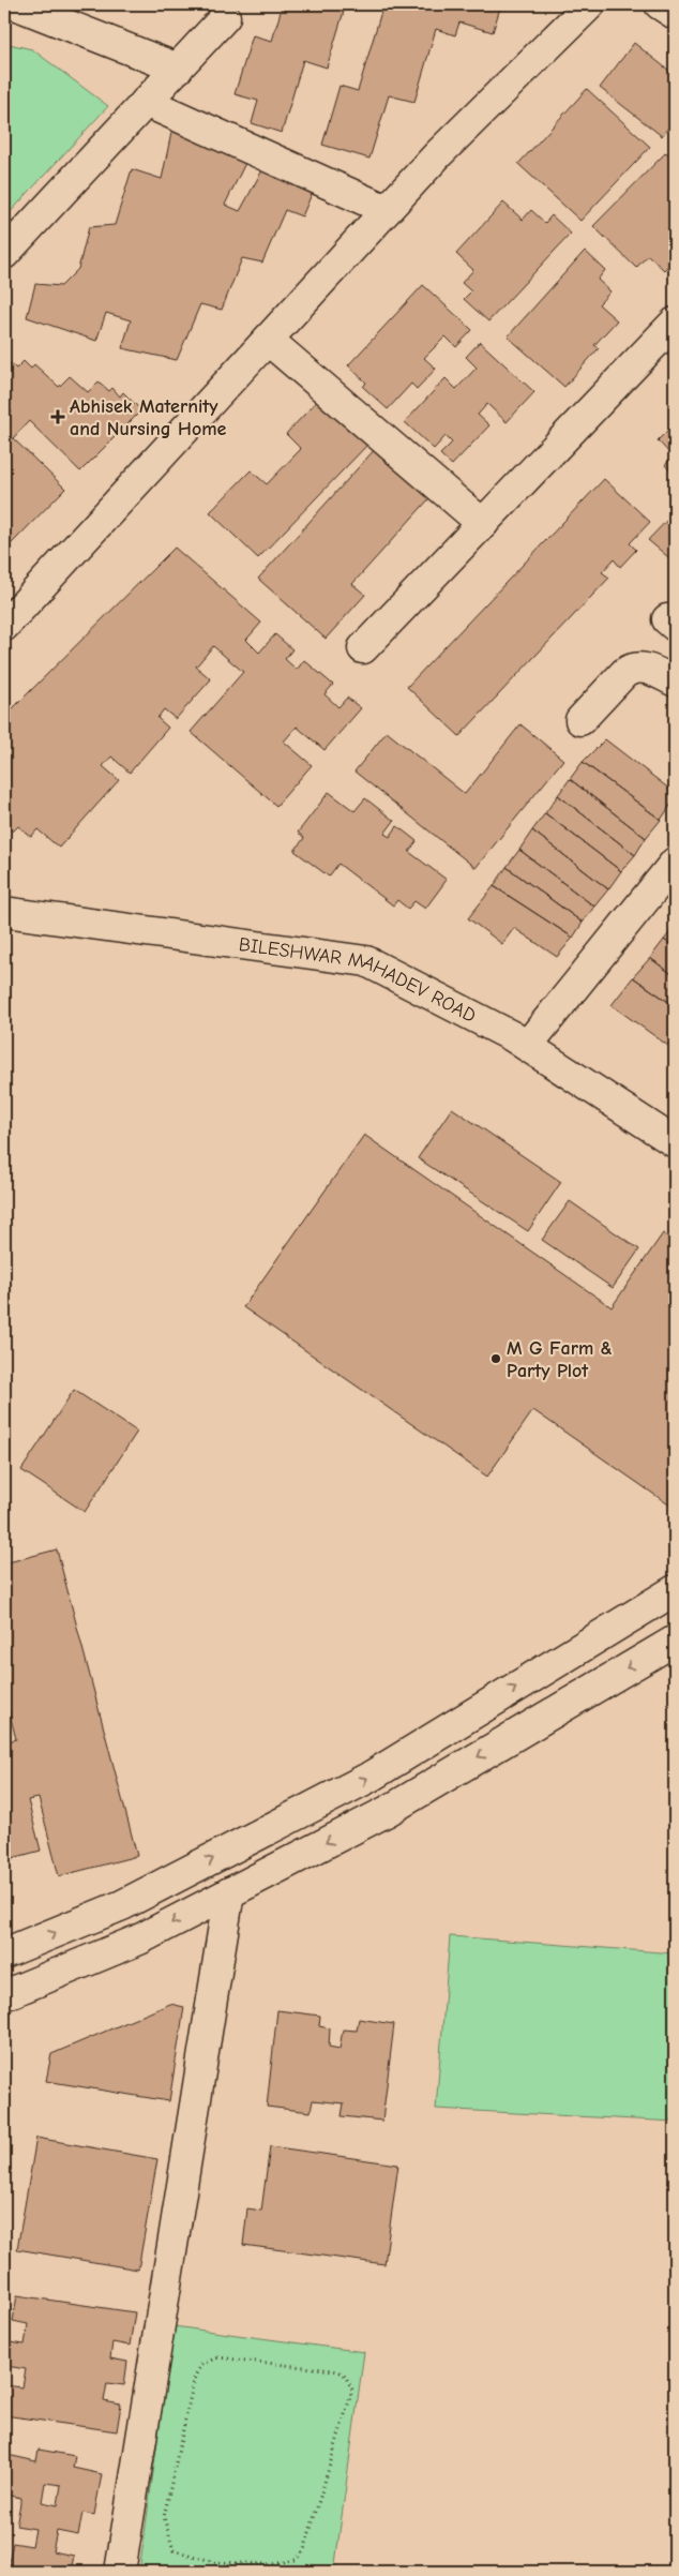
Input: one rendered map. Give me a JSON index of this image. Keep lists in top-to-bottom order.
{
  "streets": {
    "street": ["BILESHWAR MAHADEV ROAD"]
  },
  "places": {
    "health": ["Abhisek Maternity and Nursing Home"],
    "other": ["M G Farm & Party Plot"]
  }
}
